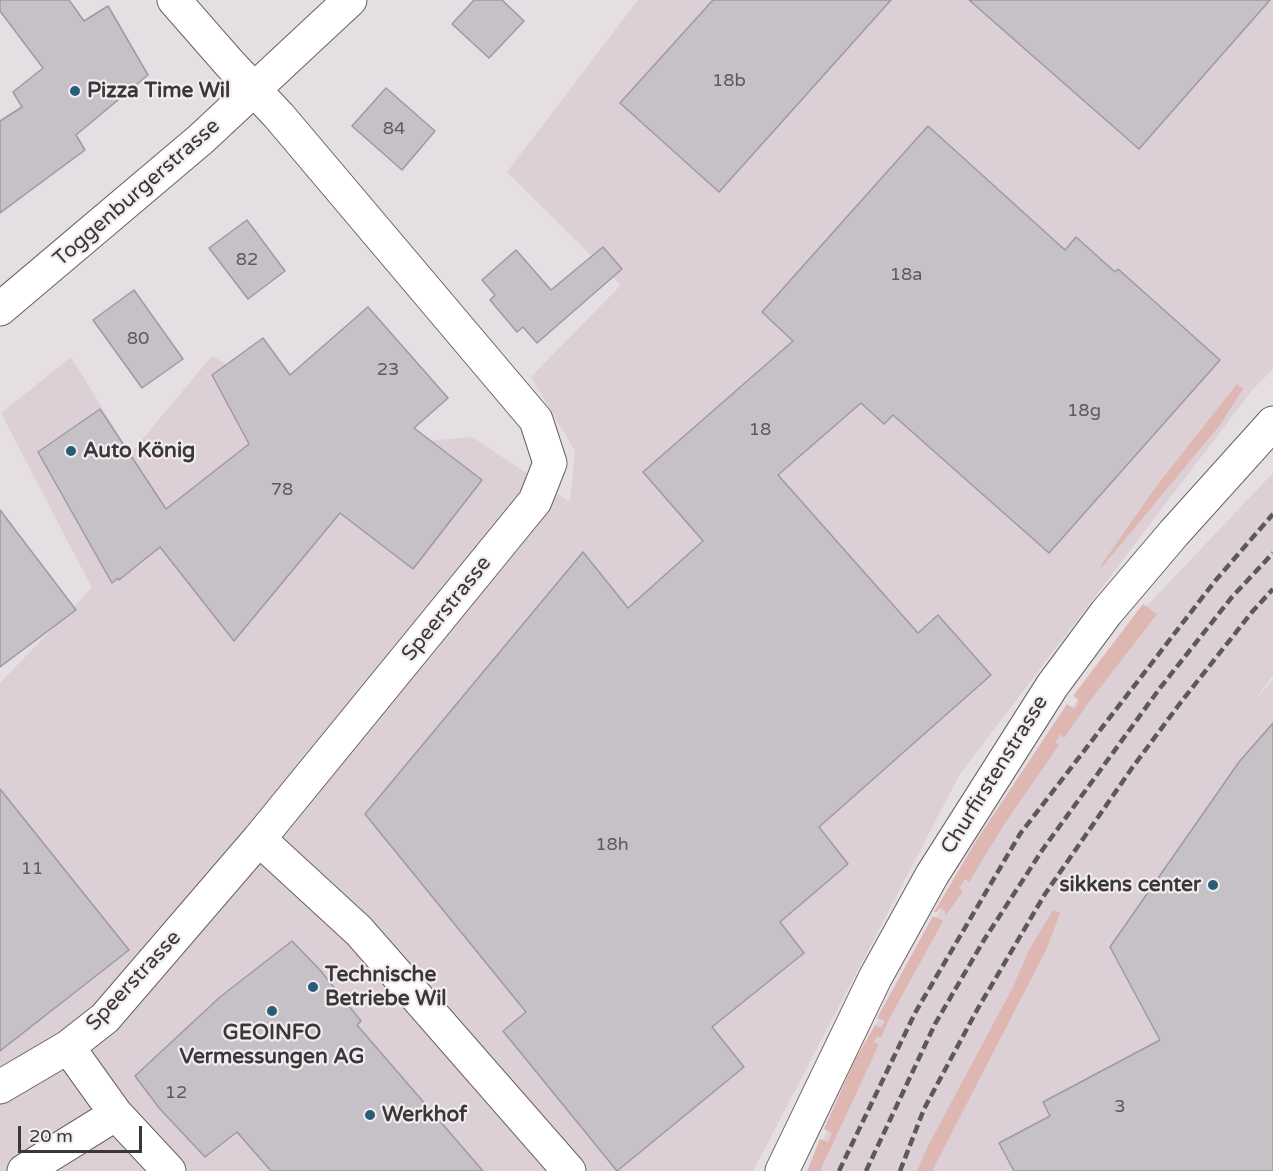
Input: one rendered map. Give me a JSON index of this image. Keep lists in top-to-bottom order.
{
  "streets": {
    "street": ["Toggenburgerstrasse", "Speerstrasse", "Churfirstenstrasse"]
  },
  "crossings": [
    ["Toggenburgerstrasse", "Speerstrasse"]
  ],
  "places": [
    "Pizza Time Wil",
    "Auto König",
    "sikkens center",
    "Technische Betriebe Wil",
    "GEOINFO Vermessungen AG",
    "Werkhof"
  ],
  "house_numbers": [
    "18b",
    "84",
    "82",
    "18a",
    "80",
    "23",
    "18g",
    "18",
    "78",
    "18h",
    "11",
    "12",
    "3"
  ],
  "scale_bar": "20 m"
}
